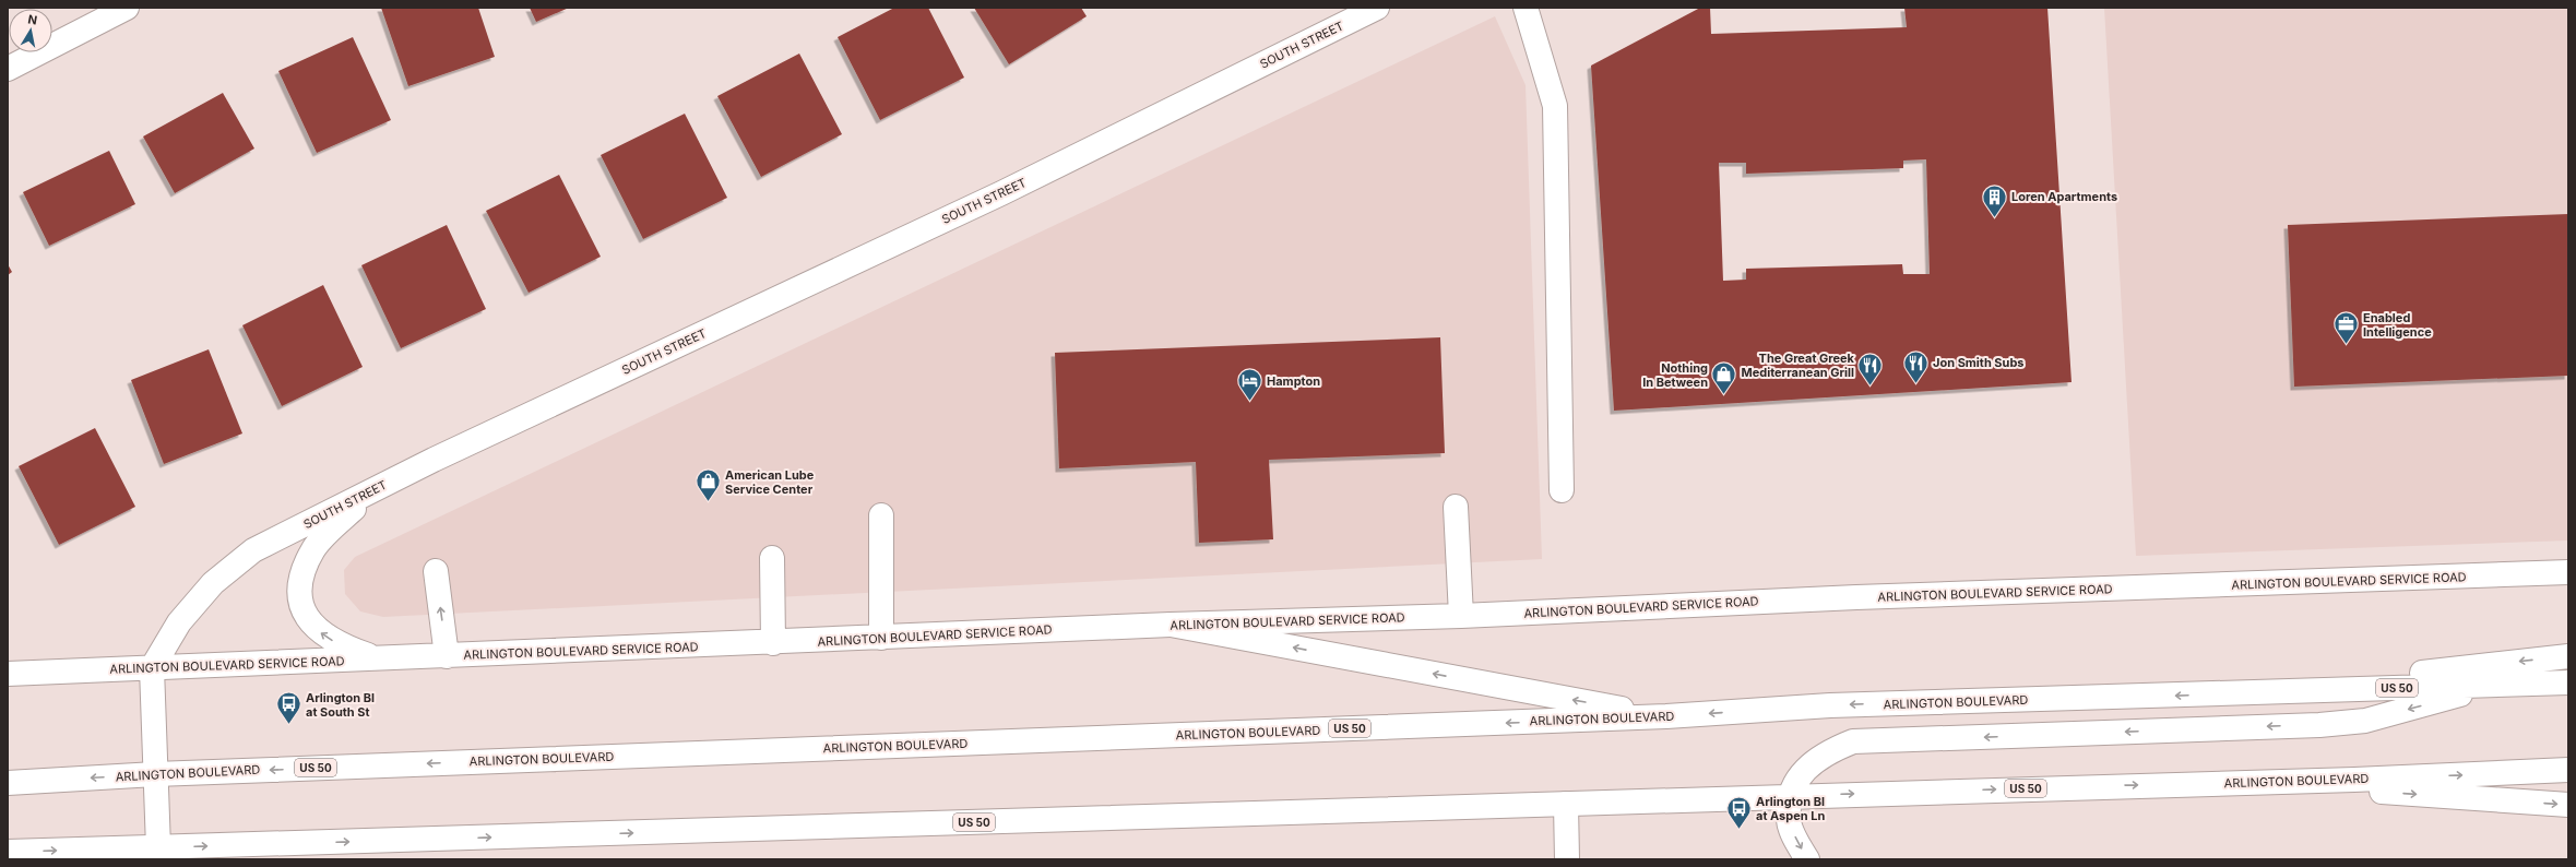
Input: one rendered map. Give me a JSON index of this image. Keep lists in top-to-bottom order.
{
  "streets": {
    "main road": [
      "SOUTH STREET",
      "ARLINGTON BOULEVARD SERVICE ROAD",
      "US 50",
      "ARLINGTON BOULEVARD"
    ]
  },
  "crossings": [
    ["SOUTH STREET", "ARLINGTON BOULEVARD SERVICE ROAD"]
  ],
  "places": {
    "building": ["Loren Apartments"],
    "office": ["Enabled Intelligence"],
    "restaurant": ["Jon Smith Subs", "The Great Greek Mediterranean Grill"],
    "shop": ["Nothing In Between", "American Lube Service Center"],
    "hotel": ["Hampton"],
    "bus stop": ["Arlington Bl at South St", "Arlington Bl at Aspen Ln"]
  },
  "north": "top"
}
